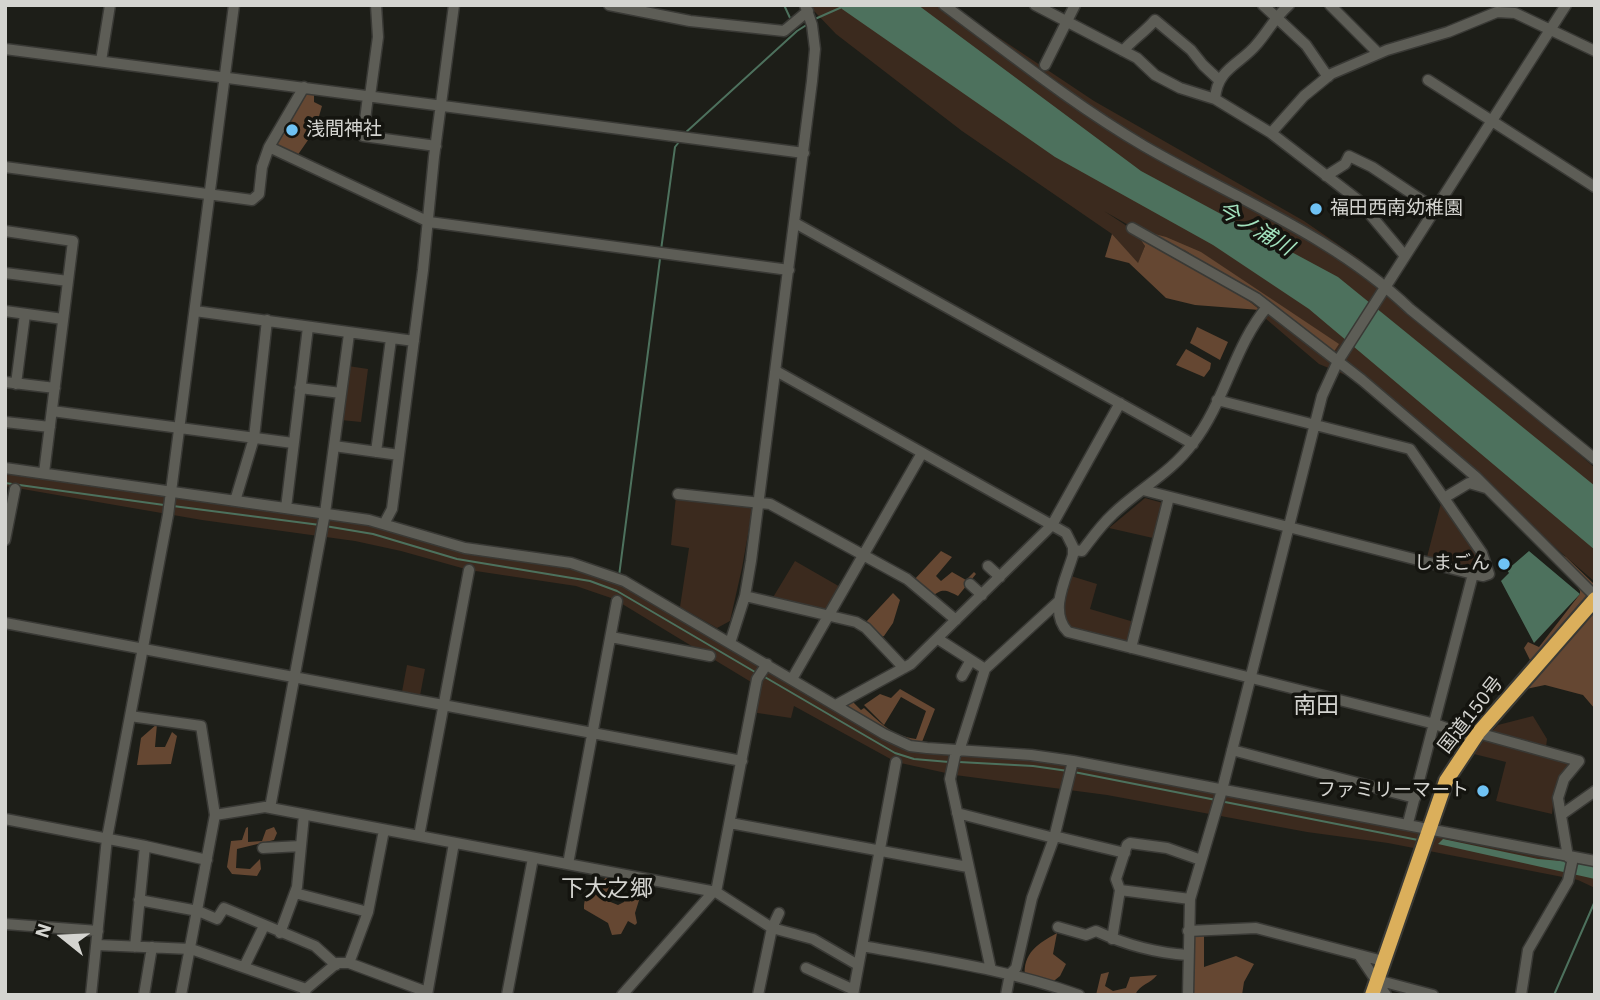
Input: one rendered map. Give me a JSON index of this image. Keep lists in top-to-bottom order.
{
  "streets": {
    "highway": ["国道150号"]
  },
  "districts": ["南田", "下大之郷"],
  "water": ["今ノ浦川"],
  "places": [
    "浅間神社",
    "福田西南幼稚園",
    "しまごん",
    "ファミリーマート"
  ],
  "north": "left"
}
